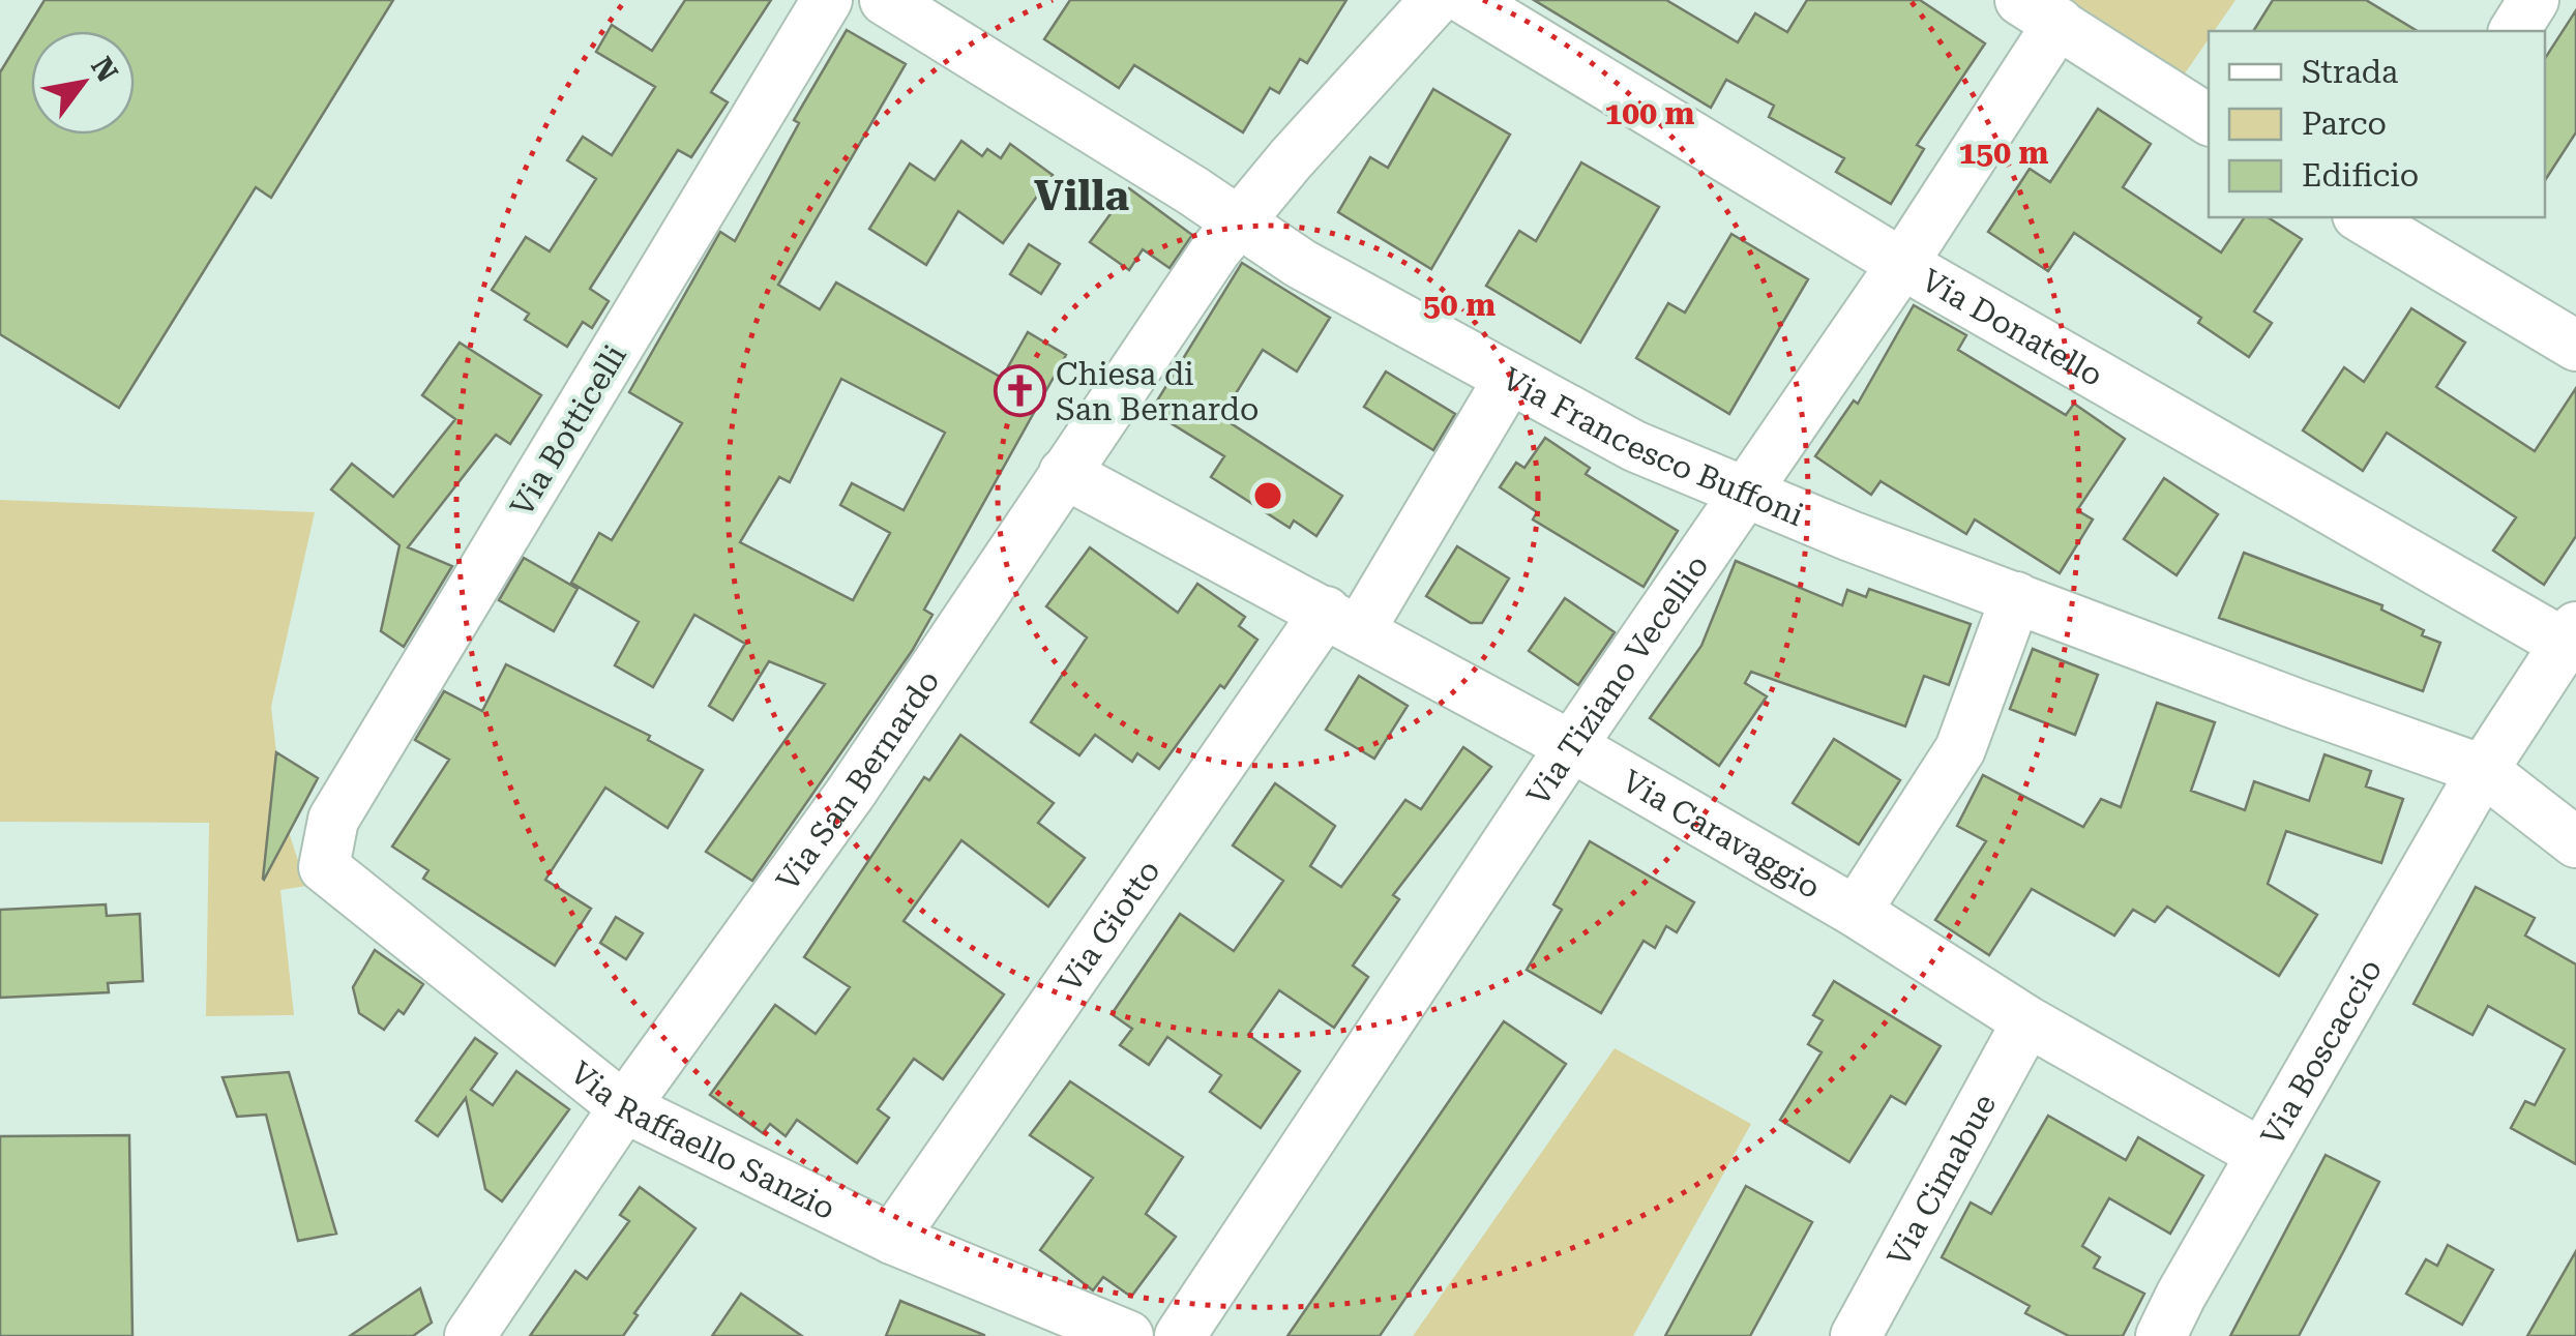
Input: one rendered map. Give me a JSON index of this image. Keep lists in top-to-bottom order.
{
  "streets": {
    "street": [
      "Via Donatello",
      "Via Botticelli",
      "Via Francesco Buffoni",
      "Via Tiziano Vecellio",
      "Via San Bernardo",
      "Via Caravaggio",
      "Via Giotto",
      "Via Boscaccio",
      "Via Raffaello Sanzio",
      "Via Cimabue"
    ]
  },
  "crossings": [
    ["Via Donatello", "Via Tiziano Vecellio"],
    ["Via Donatello", "Via Boscaccio"],
    ["Via Botticelli", "Via Raffaello Sanzio"],
    ["Via Francesco Buffoni", "Via Tiziano Vecellio"],
    ["Via Francesco Buffoni", "Via San Bernardo"],
    ["Via Francesco Buffoni", "Via Giotto"],
    ["Via Francesco Buffoni", "Via Boscaccio"],
    ["Via Tiziano Vecellio", "Via Caravaggio"],
    ["Via San Bernardo", "Via Caravaggio"],
    ["Via San Bernardo", "Via Raffaello Sanzio"],
    ["Via Caravaggio", "Via Giotto"],
    ["Via Caravaggio", "Via Boscaccio"],
    ["Via Caravaggio", "Via Cimabue"],
    ["Via Giotto", "Via Raffaello Sanzio"]
  ],
  "districts": ["Villa"],
  "places": {
    "church": ["Chiesa di San Bernardo"]
  },
  "legend": ["Strada", "Parco", "Edificio"],
  "north": "top right",
  "rings": ["100 m", "150 m", "50 m"]
}
